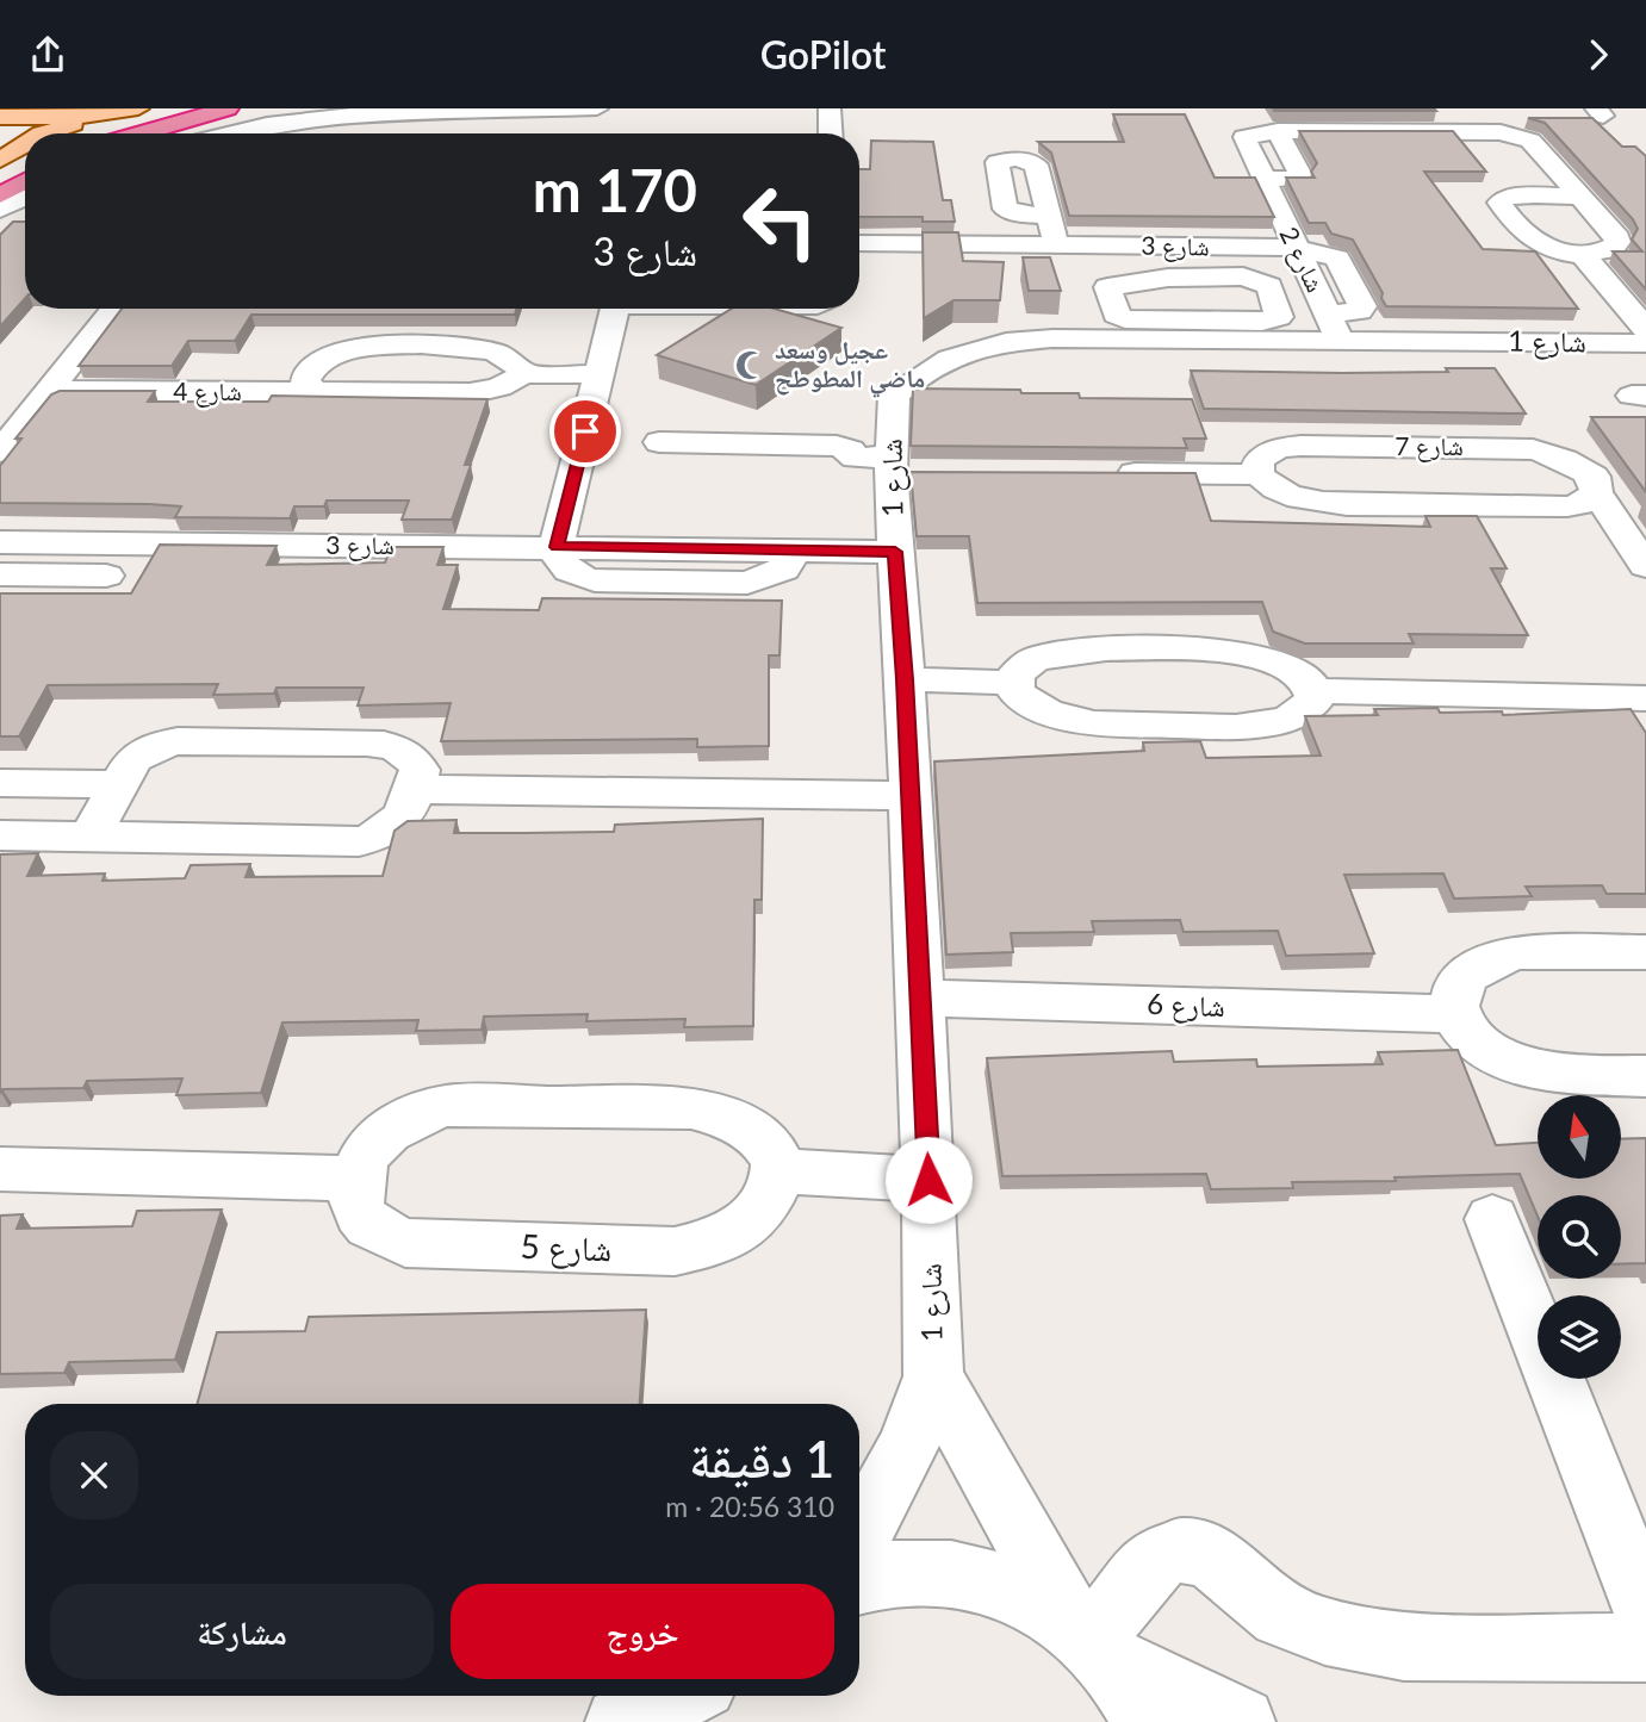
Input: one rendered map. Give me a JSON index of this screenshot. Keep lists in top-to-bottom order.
{
  "streets": {
    "street": [
      "شارع 3",
      "شارع 2",
      "شارع 1",
      "شارع 4",
      "شارع 7",
      "شارع 6",
      "شارع 5"
    ]
  },
  "crossings": [
    ["شارع 3", "شارع 2"],
    ["شارع 3", "شارع 1"],
    ["شارع 1", "شارع 6"]
  ],
  "places": {
    "mosque": ["عجيل وسعد ماضي المطوطح"]
  },
  "north": "top",
  "page": {
    "header": "GoPilot",
    "turn": ["170 m", "شارع 3"],
    "heading": ["1 دقيقة", "310 m · 20:56"],
    "buttons": ["خروج", "مشاركة"]
  }
}
